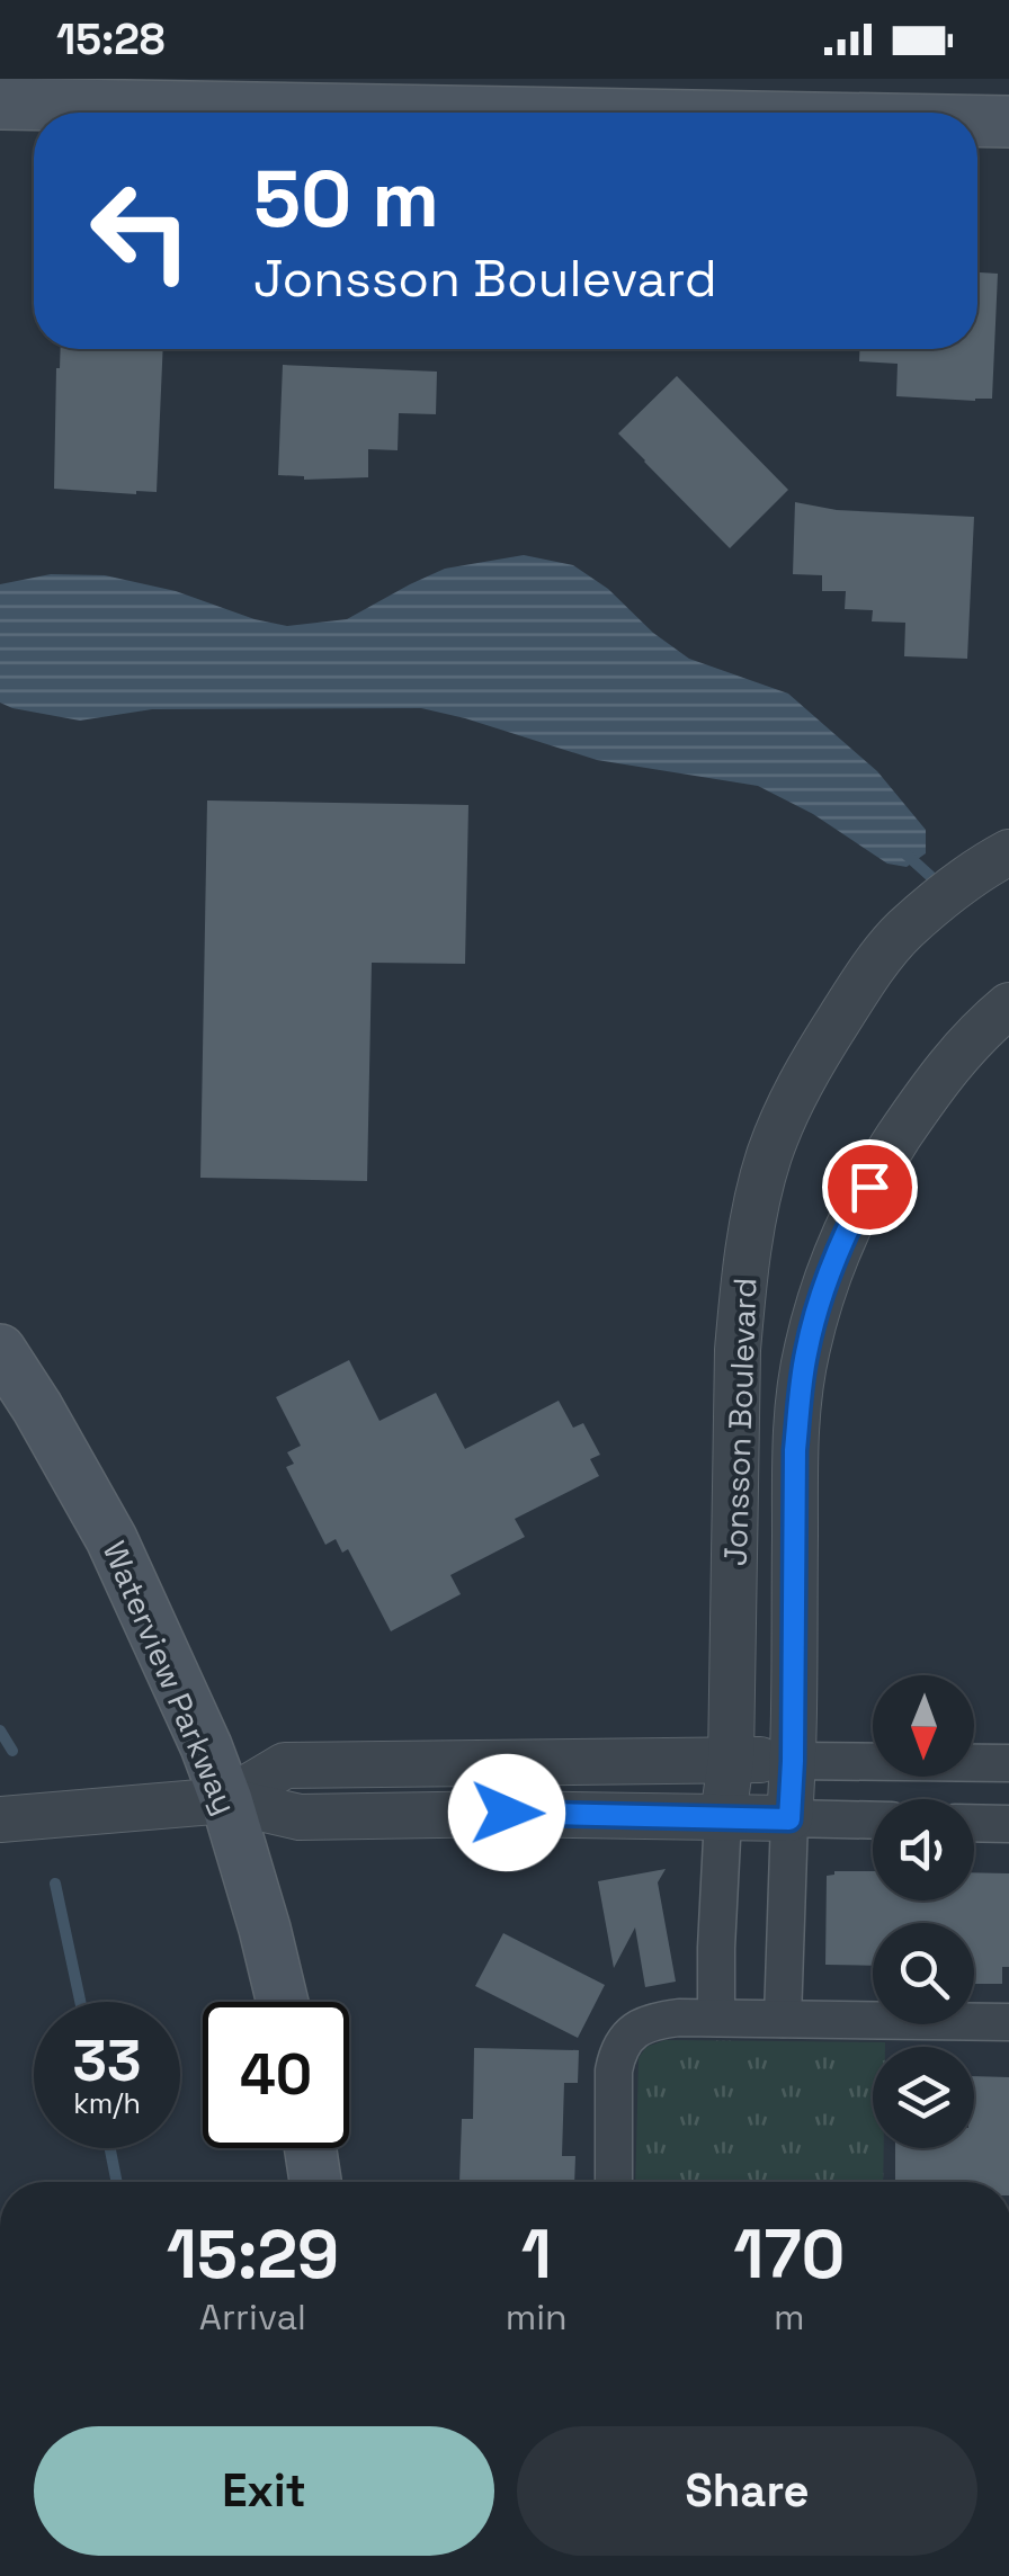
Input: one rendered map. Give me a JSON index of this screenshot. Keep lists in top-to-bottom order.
{
  "streets": {
    "main road": ["Waterview Parkway"],
    "street": ["Jonsson Boulevard"]
  },
  "north": "bottom",
  "page": {
    "status": "15:28",
    "turn": ["50 m", "Jonsson Boulevard"],
    "speed": "33 km/h",
    "limit": "40",
    "eta": [
      "15:29",
      "Arrival",
      "1",
      "min",
      "170",
      "m"
    ],
    "buttons": ["Exit", "Share"]
  }
}
